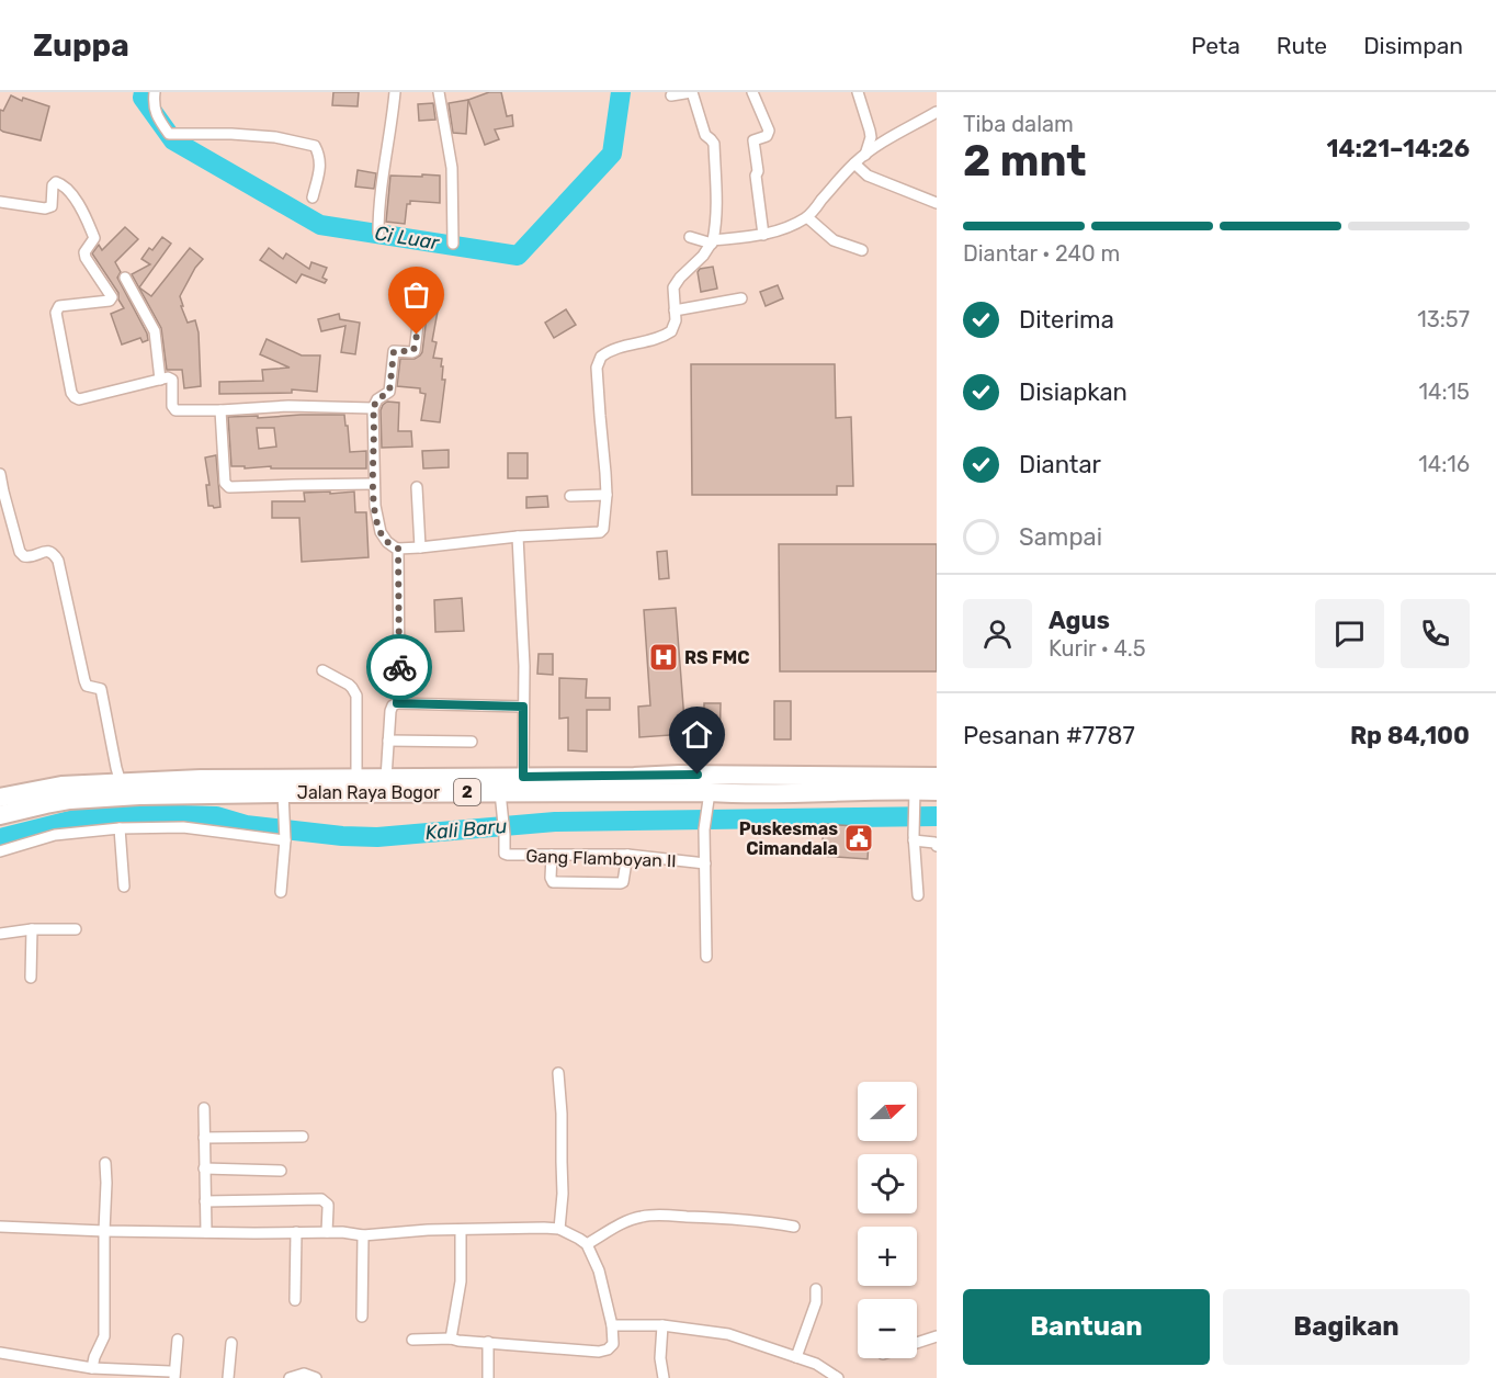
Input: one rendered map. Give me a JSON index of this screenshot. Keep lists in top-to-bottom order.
{
  "streets": {
    "highway": ["Jalan Raya Bogor", "2"],
    "street": ["Gang Flamboyan II"]
  },
  "crossings": [
    ["Jalan Raya Bogor", "Gang Flamboyan II"]
  ],
  "water": ["Ci Luar", "Kali Baru"],
  "places": {
    "hospital": ["RS FMC"],
    "public building": ["Puskesmas Cimandala"]
  },
  "north": "right",
  "page": {
    "header": "Zuppa",
    "nav": ["Peta", "Rute", "Disimpan"],
    "heading": ["2 mnt", "Tiba dalam", "14:21–14:26"],
    "panel": [
      "Agus",
      "Kurir · 4.5",
      "Pesanan #7787",
      "Rp 84,100"
    ],
    "bar": "Diantar · 240 m",
    "list": [
      ["Diterima", "13:57"],
      ["Disiapkan", "14:15"],
      ["Diantar", "14:16"],
      "Sampai"
    ],
    "map_buttons": ["+", "−"],
    "buttons": ["Bantuan", "Bagikan"]
  }
}
